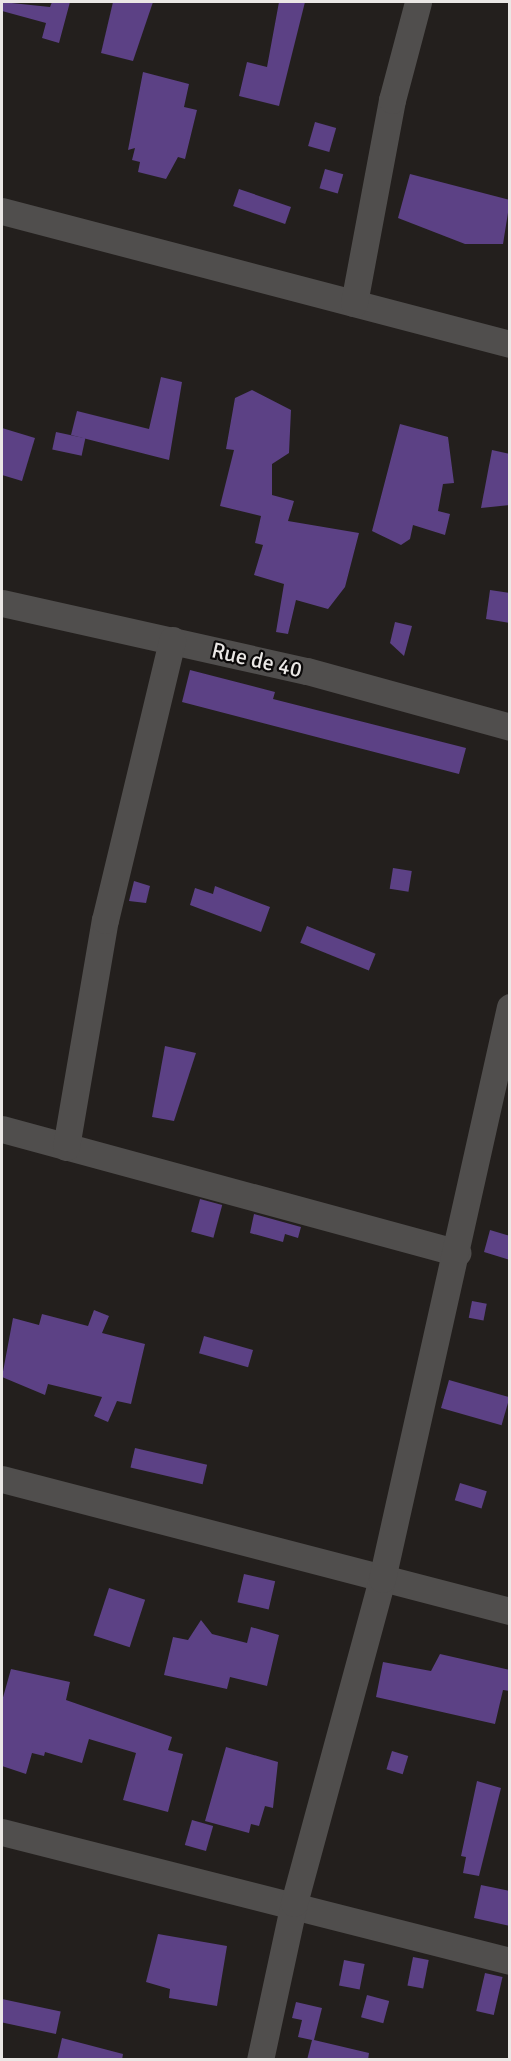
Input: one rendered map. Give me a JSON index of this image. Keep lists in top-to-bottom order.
{
  "streets": {
    "street": ["Rue de 40"]
  }
}
